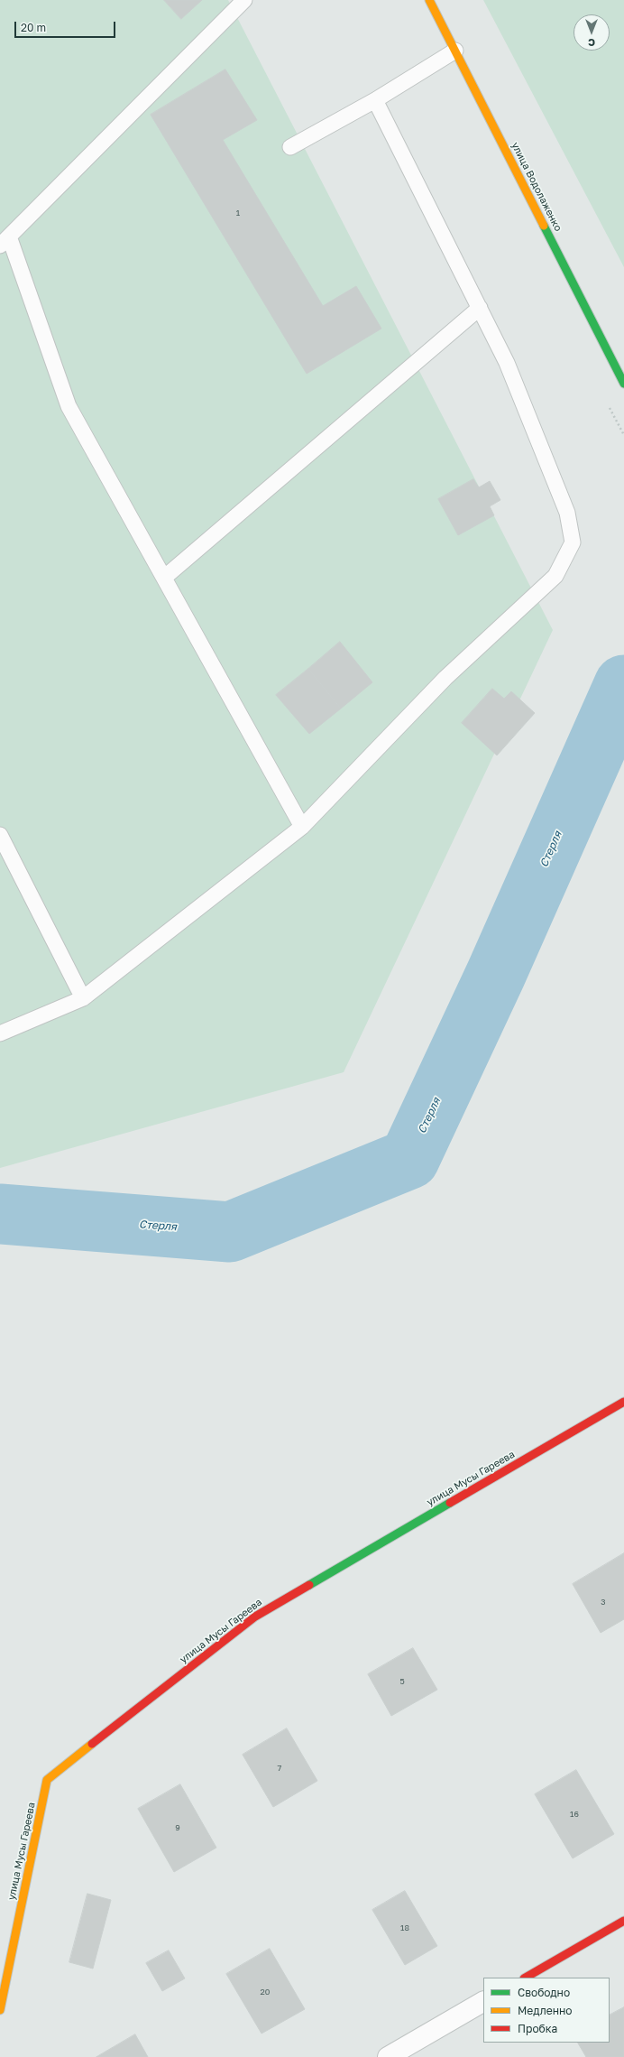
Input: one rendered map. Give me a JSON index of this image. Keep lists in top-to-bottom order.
{
  "streets": {
    "street": ["улица Водолаженко", "улица Мусы Гареева"]
  },
  "water": ["Стерля"],
  "house_numbers": [
    "1",
    "3",
    "5",
    "7",
    "16",
    "9",
    "18",
    "20"
  ],
  "legend": ["Свободно", "Медленно", "Пробка"],
  "scale_bar": "20 m",
  "north": "bottom"
}
